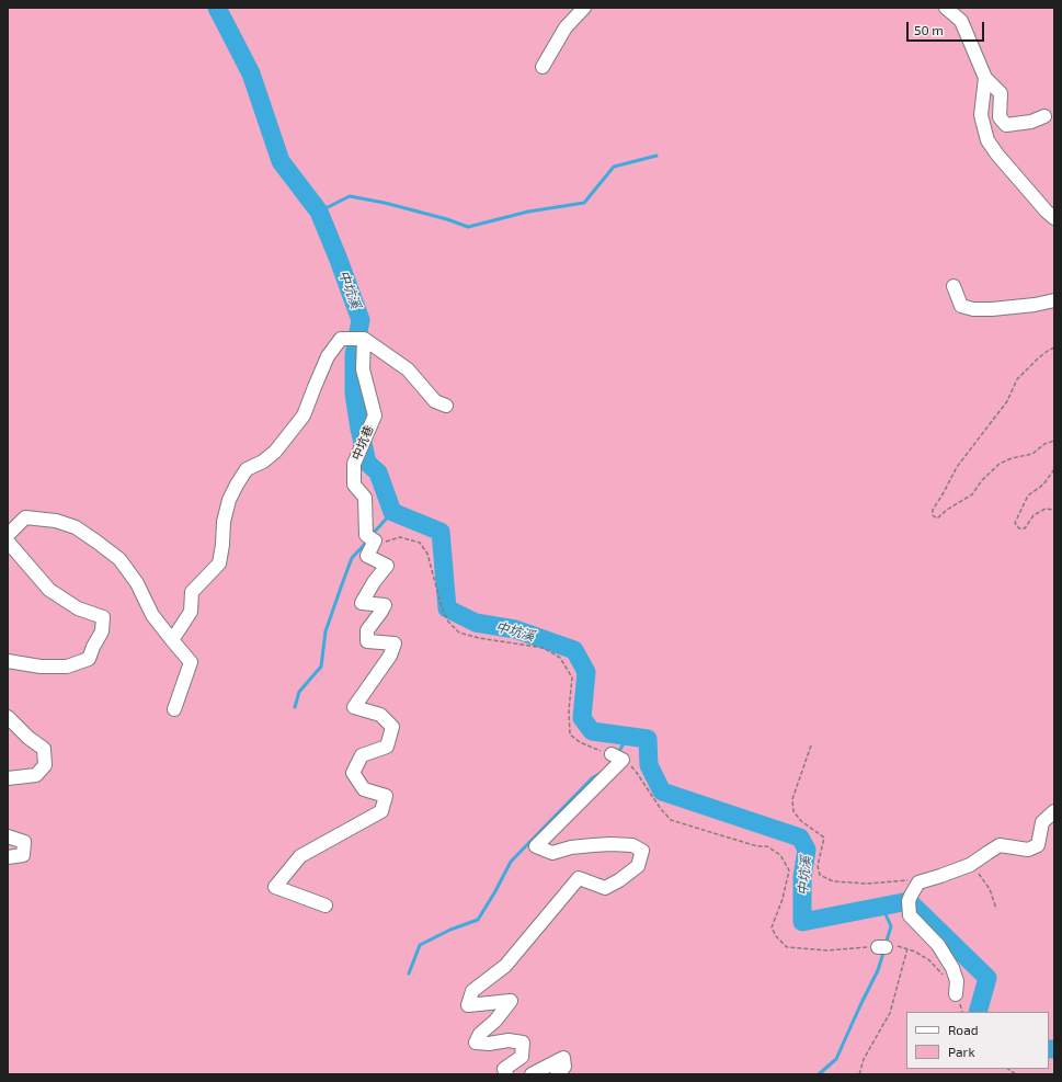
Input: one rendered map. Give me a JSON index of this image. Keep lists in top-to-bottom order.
{
  "streets": {
    "street": ["中坑巷"]
  },
  "water": ["中坑溪"],
  "legend": ["Road", "Park"],
  "scale_bar": "50 m"
}
